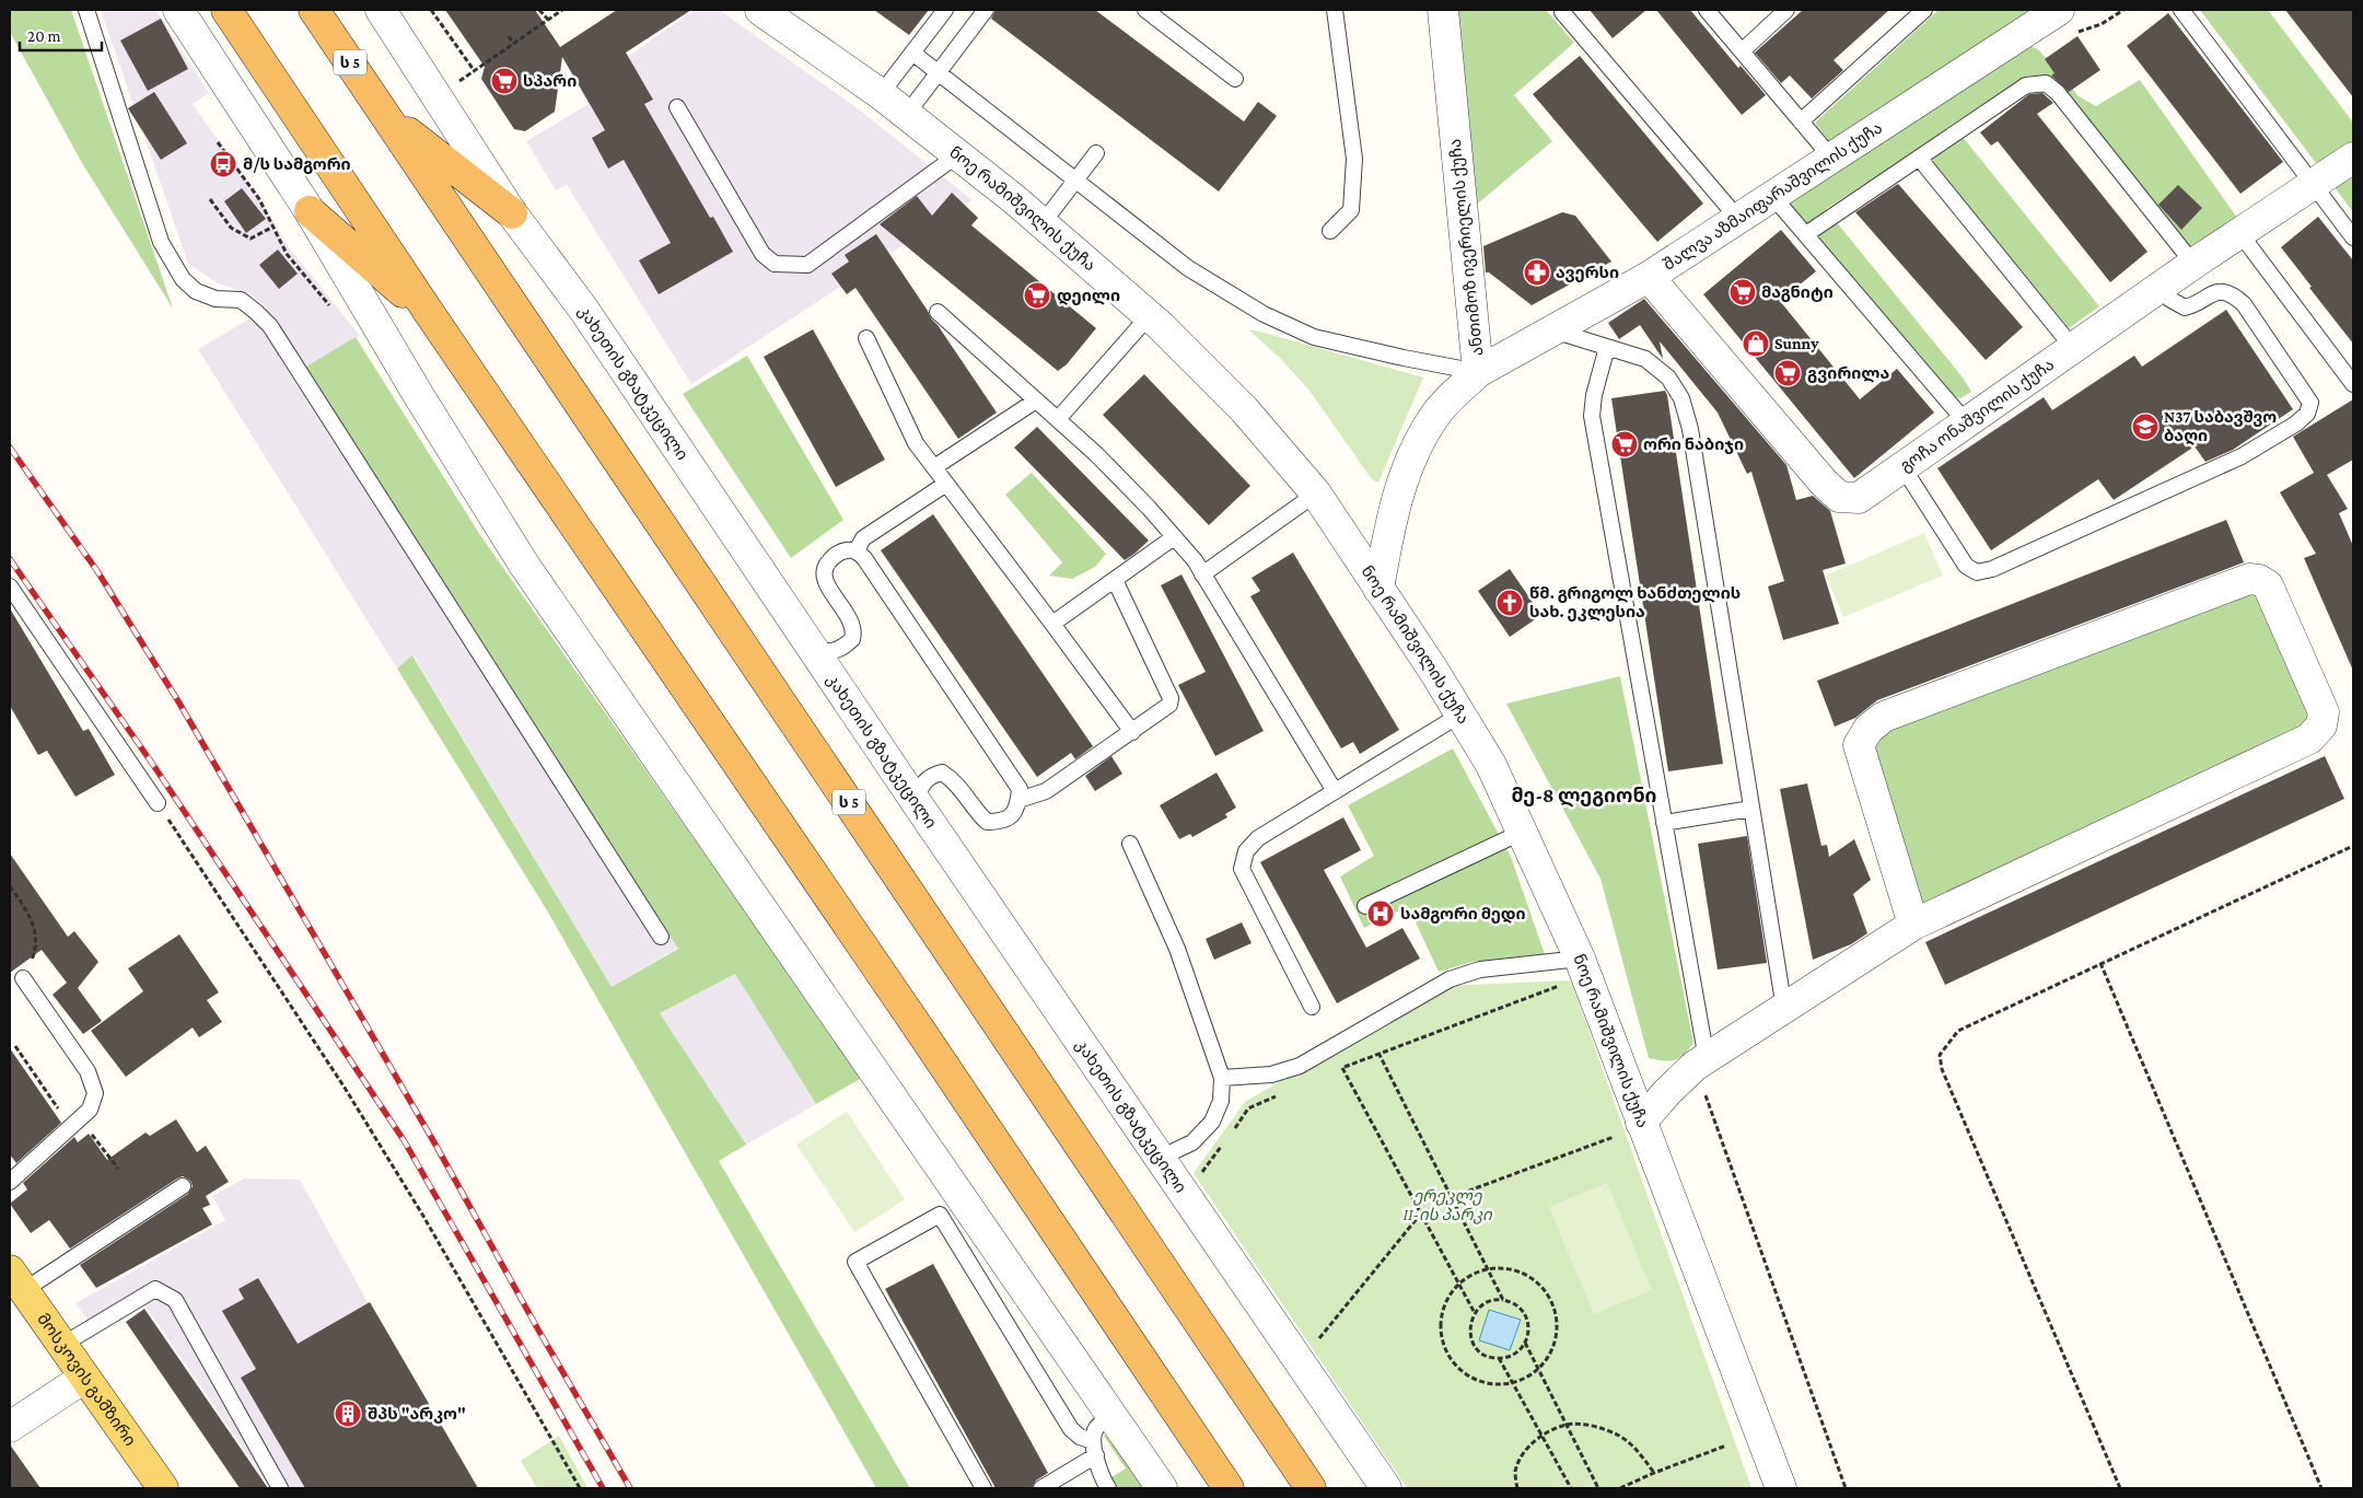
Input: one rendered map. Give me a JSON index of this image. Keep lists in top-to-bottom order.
{
  "streets": {
    "highway": ["ს 5"],
    "main road": ["მოსკოვის გამზირი"],
    "street": [
      "შალვა აზმაიფარაშვილის ქუჩა",
      "ნოე რამიშვილის ქუჩა",
      "ანთიმოზ ივერიელის ქუჩა",
      "კახეთის გზატკეცილი",
      "გოჩა ონაშვილის ქუჩა"
    ]
  },
  "crossings": [
    ["შალვა აზმაიფარაშვილის ქუჩა", "ანთიმოზ ივერიელის ქუჩა"],
    ["შალვა აზმაიფარაშვილის ქუჩა", "გოჩა ონაშვილის ქუჩა"],
    ["ნოე რამიშვილის ქუჩა", "ანთიმოზ ივერიელის ქუჩა"]
  ],
  "districts": ["მე-8 ლეგიონი"],
  "parks": ["ერეკლე II-ის პარკი"],
  "places": {
    "supermarket": [
      "სპარი",
      "მაგნიტი",
      "დეილი",
      "გვირილა",
      "ორი ნაბიჯი"
    ],
    "bus stop": ["მ/ს სამგორი"],
    "pharmacy": ["ავერსი"],
    "shop": ["Sunny"],
    "school or university": ["N37 საბავშვო ბაღი"],
    "church": ["წმ. გრიგოლ ხანძთელის სახ. ეკლესია"],
    "hospital": ["სამგორი მედი"],
    "building": ["შპს \"არკო\""]
  },
  "scale_bar": "20 m"
}
